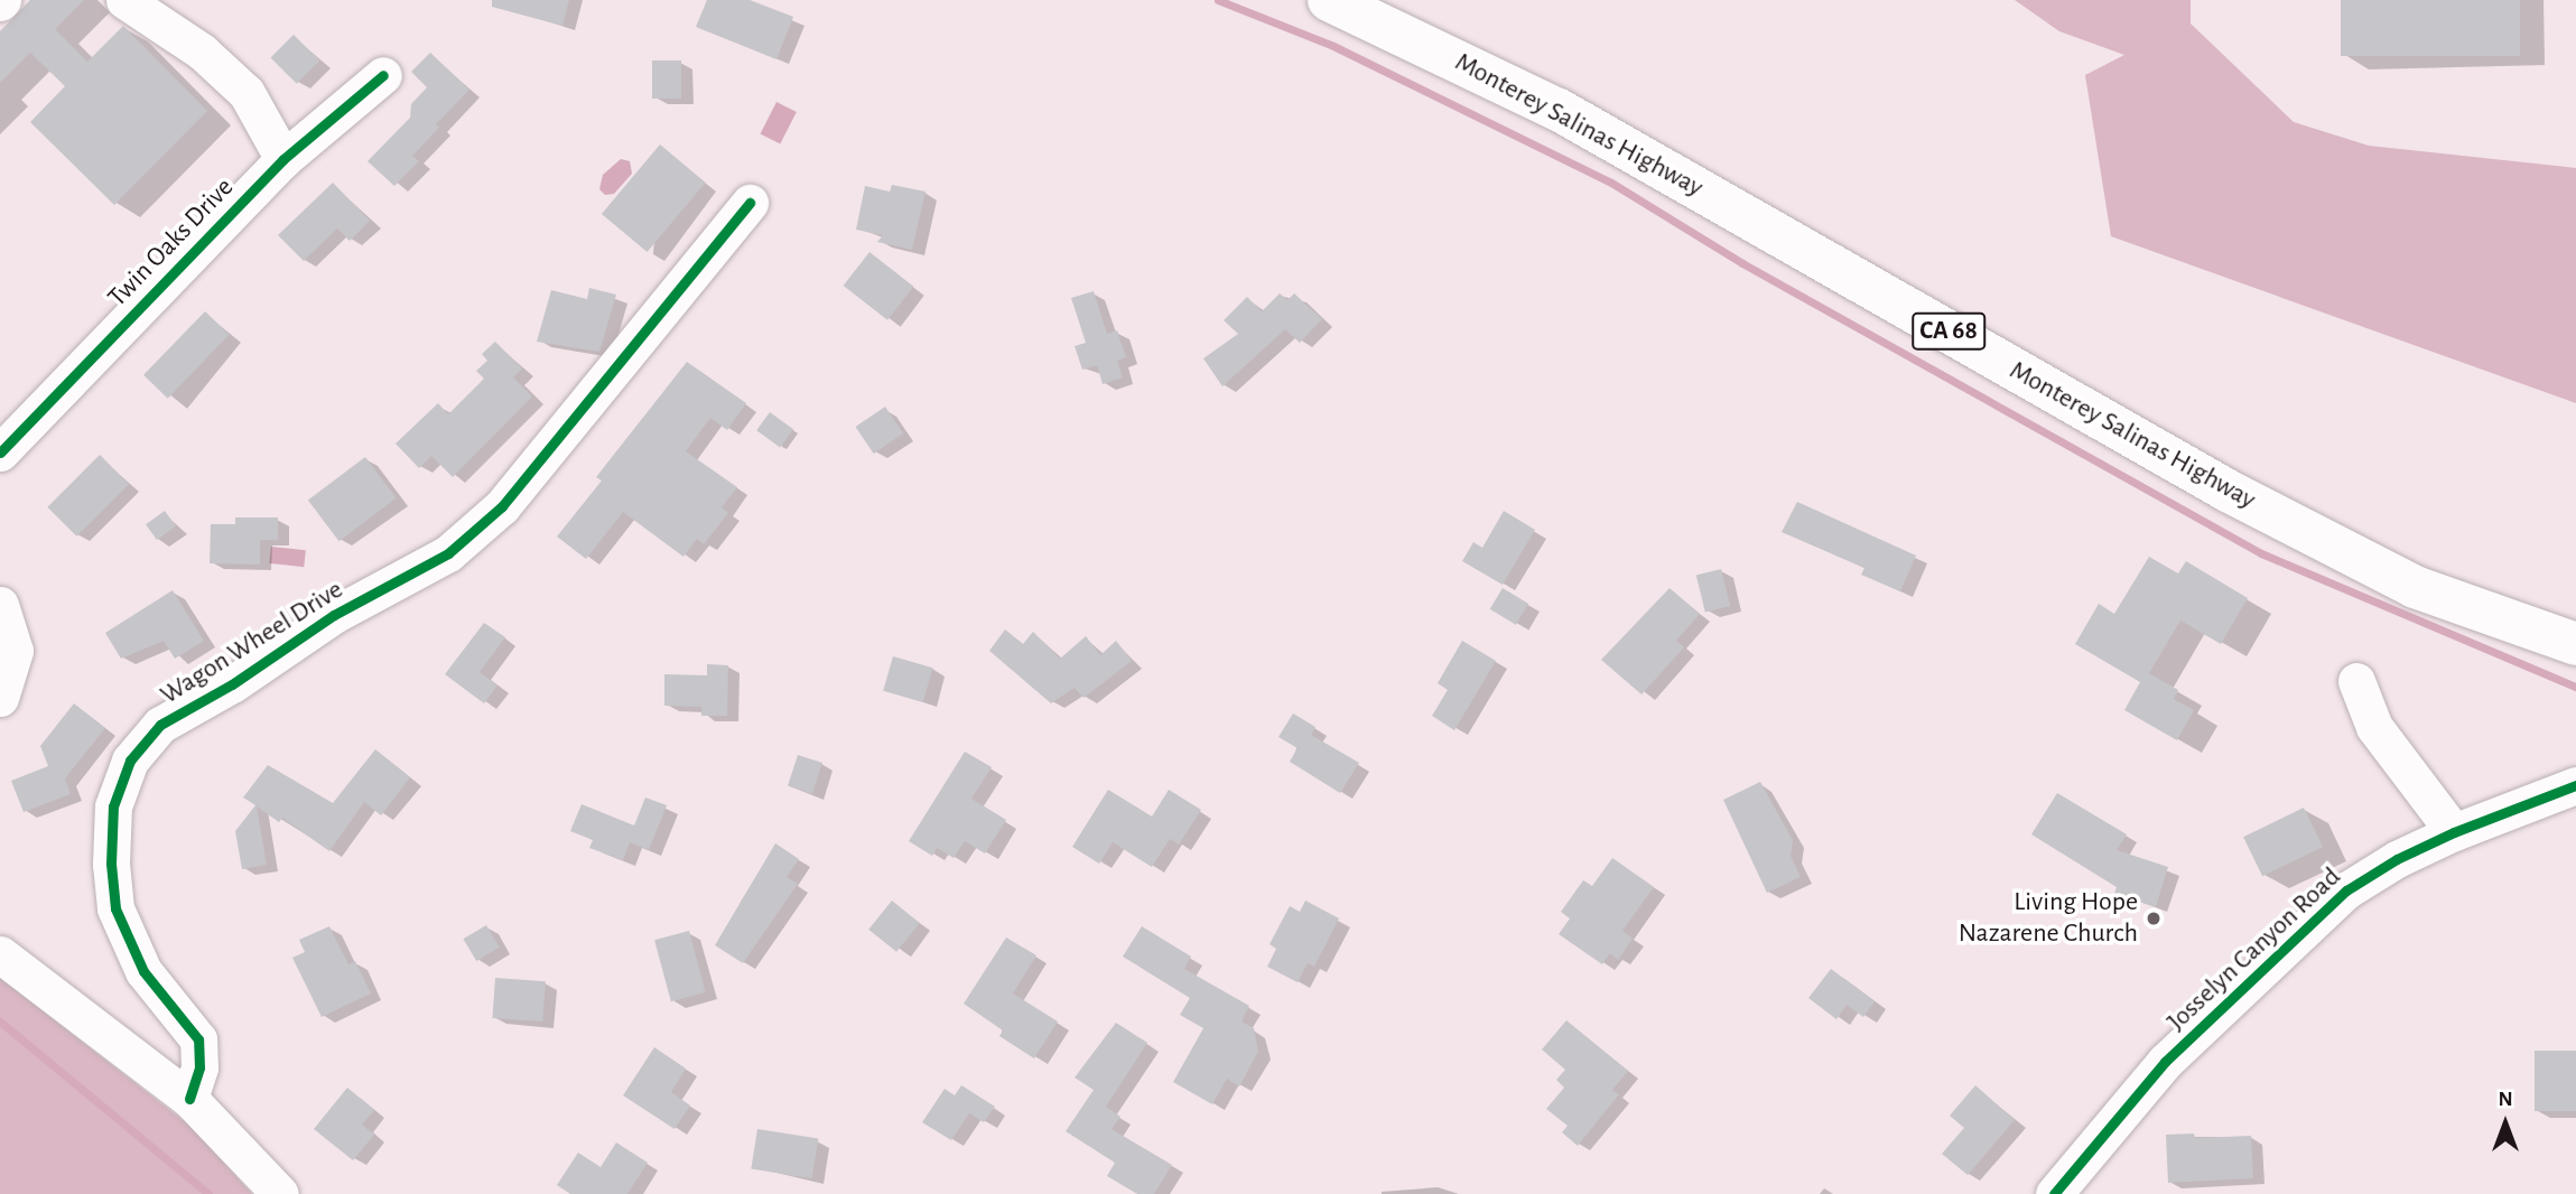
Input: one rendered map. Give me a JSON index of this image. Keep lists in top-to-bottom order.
{
  "streets": {
    "highway": ["Monterey Salinas Highway", "CA 68"],
    "street": ["Twin Oaks Drive", "Wagon Wheel Drive", "Josselyn Canyon Road"]
  },
  "places": ["Living Hope Nazarene Church"],
  "north": "top"
}
